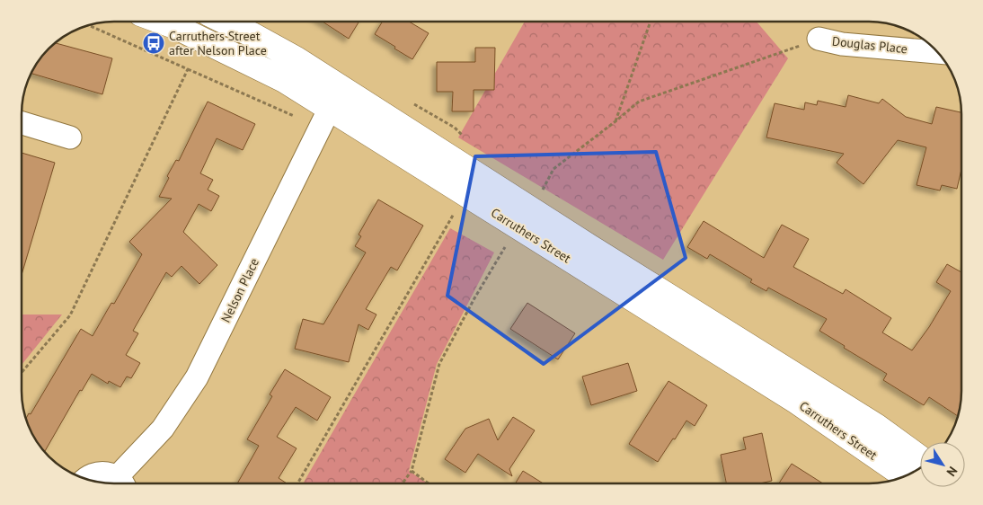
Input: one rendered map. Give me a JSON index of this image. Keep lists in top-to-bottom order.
{
  "streets": {
    "main road": ["Carruthers Street"],
    "street": ["Douglas Place", "Nelson Place"]
  },
  "crossings": [
    ["Carruthers Street", "Nelson Place"]
  ],
  "places": {
    "bus stop": ["Carruthers Street after Nelson Place"]
  },
  "north": "bottom right"
}
